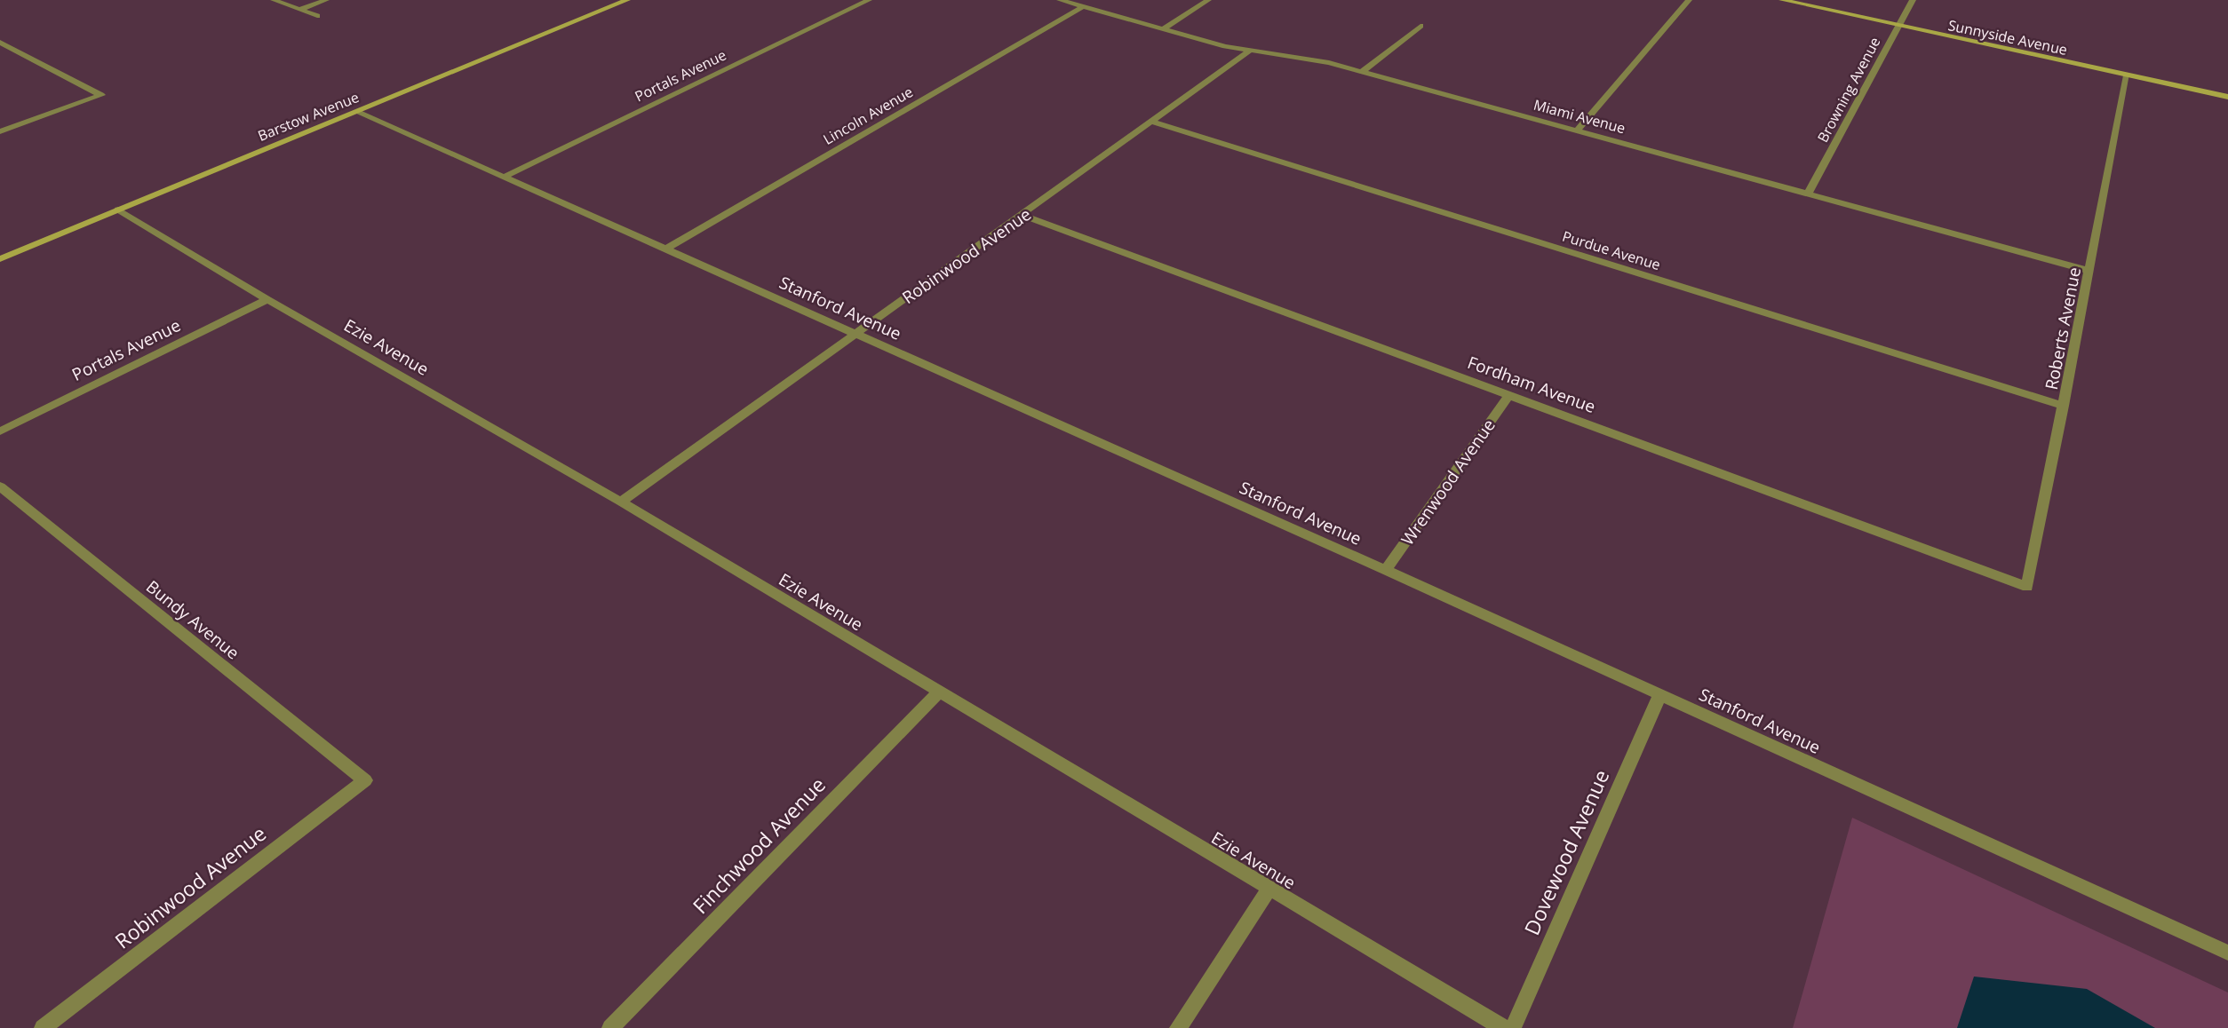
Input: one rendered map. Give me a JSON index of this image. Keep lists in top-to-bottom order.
{
  "streets": {
    "main road": ["Sunnyside Avenue", "Barstow Avenue"],
    "street": [
      "Portals Avenue",
      "Browning Avenue",
      "Lincoln Avenue",
      "Miami Avenue",
      "Purdue Avenue",
      "Robinwood Avenue",
      "Stanford Avenue",
      "Roberts Avenue",
      "Ezie Avenue",
      "Fordham Avenue",
      "Wrenwood Avenue",
      "Bundy Avenue",
      "Finchwood Avenue",
      "Dovewood Avenue"
    ]
  },
  "crossings": [
    ["Sunnyside Avenue", "Browning Avenue"],
    ["Sunnyside Avenue", "Roberts Avenue"],
    ["Portals Avenue", "Stanford Avenue"],
    ["Portals Avenue", "Ezie Avenue"],
    ["Browning Avenue", "Miami Avenue"],
    ["Lincoln Avenue", "Miami Avenue"],
    ["Lincoln Avenue", "Stanford Avenue"],
    ["Barstow Avenue", "Stanford Avenue"],
    ["Barstow Avenue", "Ezie Avenue"],
    ["Miami Avenue", "Robinwood Avenue"],
    ["Miami Avenue", "Roberts Avenue"],
    ["Purdue Avenue", "Robinwood Avenue"],
    ["Purdue Avenue", "Roberts Avenue"],
    ["Robinwood Avenue", "Stanford Avenue"],
    ["Robinwood Avenue", "Ezie Avenue"],
    ["Robinwood Avenue", "Fordham Avenue"],
    ["Robinwood Avenue", "Bundy Avenue"],
    ["Stanford Avenue", "Wrenwood Avenue"],
    ["Stanford Avenue", "Dovewood Avenue"],
    ["Roberts Avenue", "Fordham Avenue"],
    ["Ezie Avenue", "Finchwood Avenue"],
    ["Fordham Avenue", "Wrenwood Avenue"]
  ]
}
